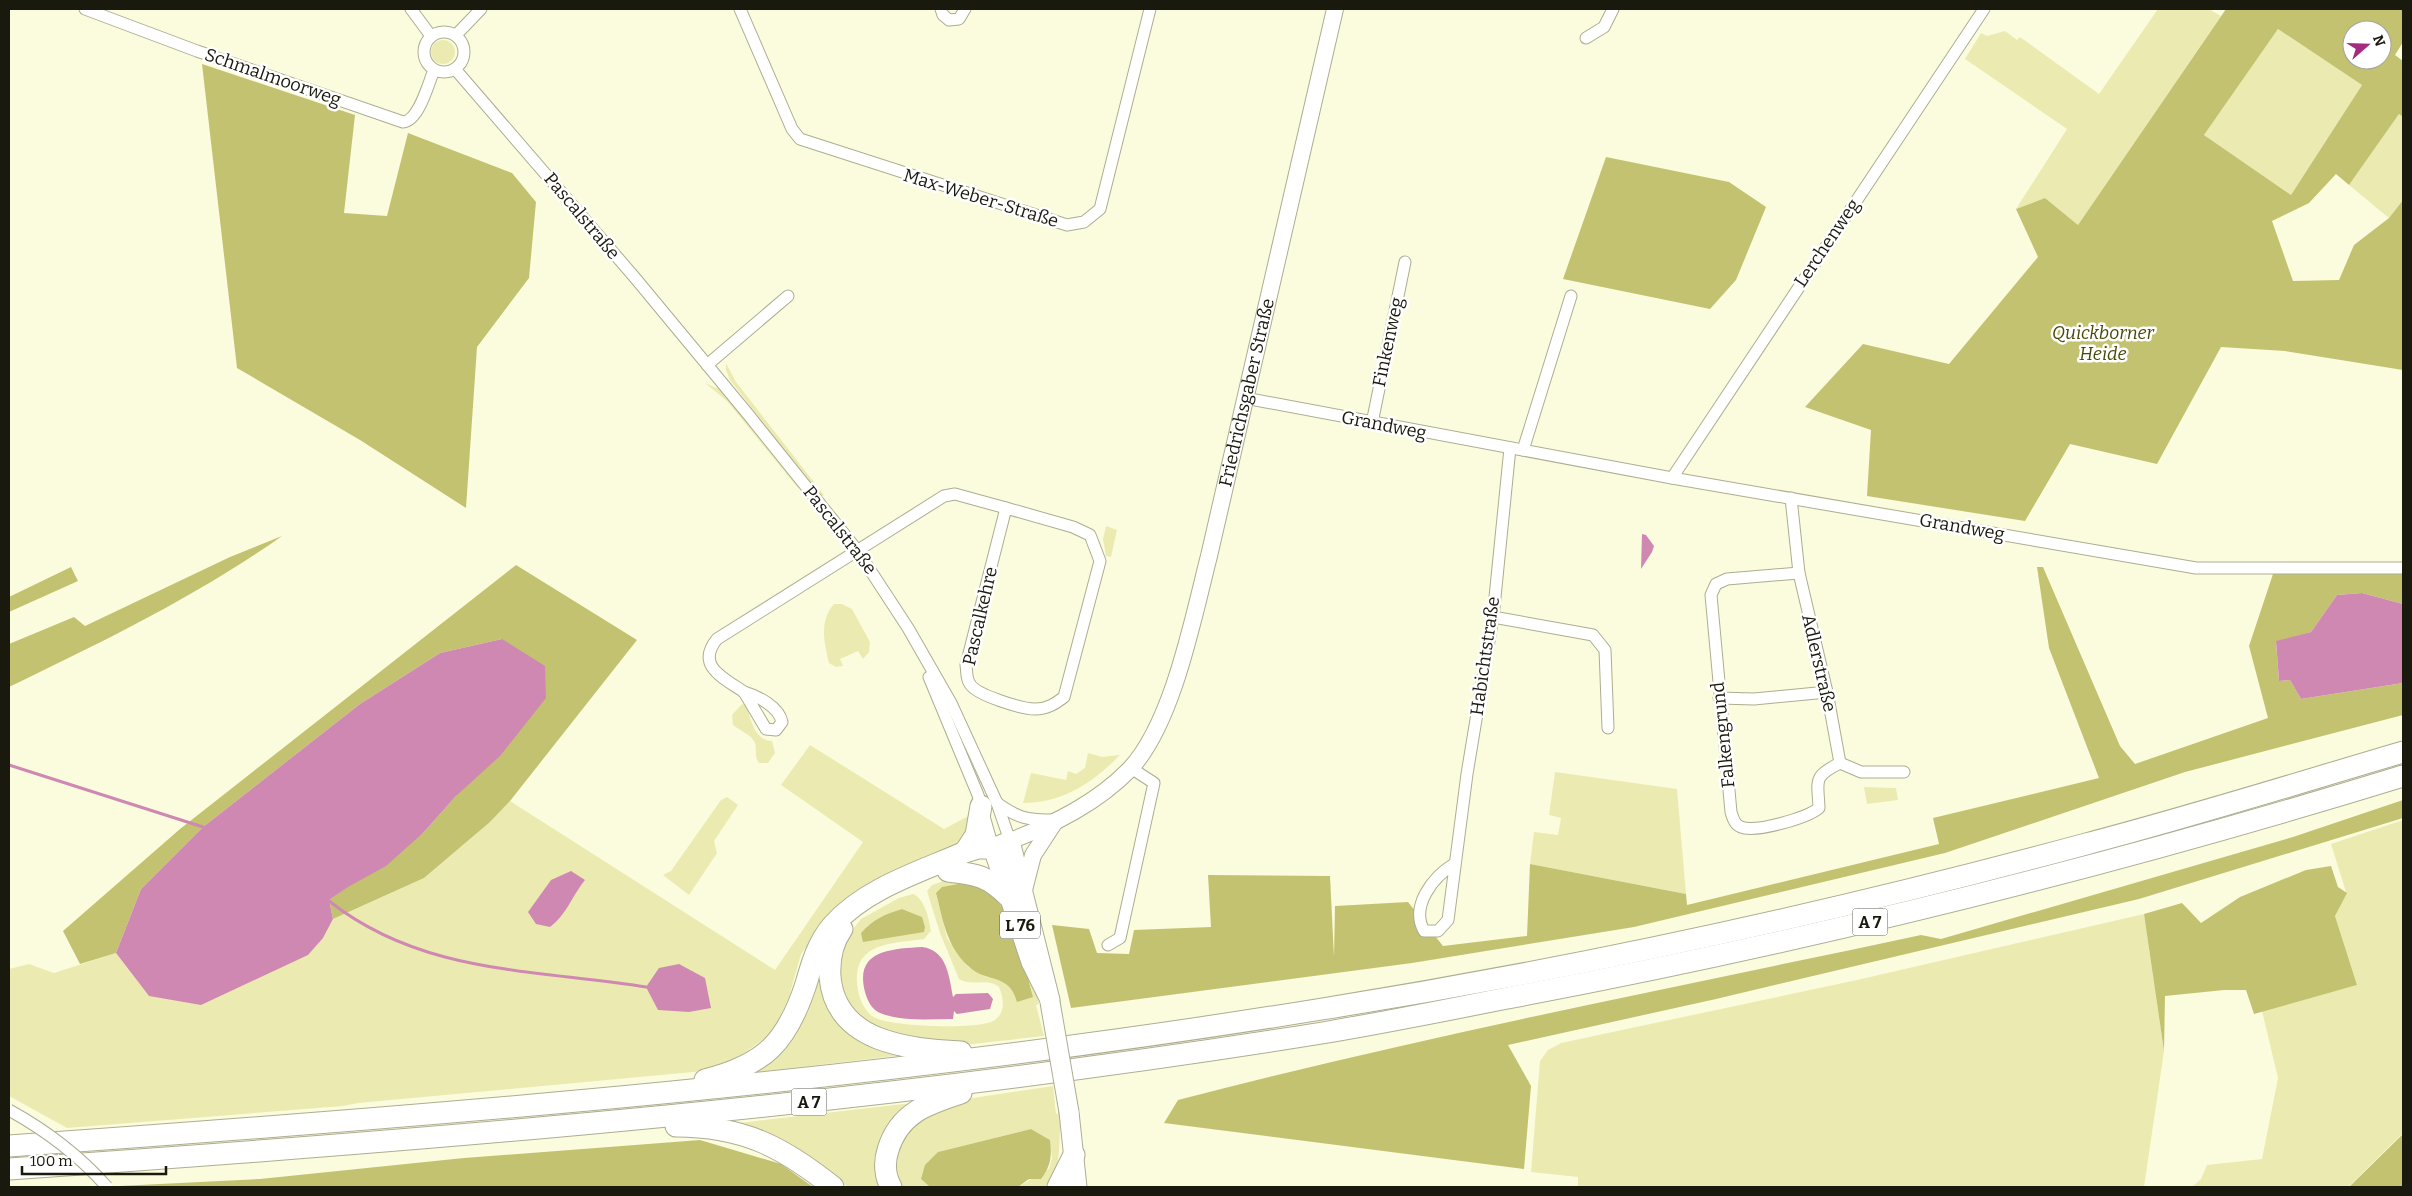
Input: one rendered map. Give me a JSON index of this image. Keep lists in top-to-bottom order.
{
  "streets": {
    "highway": ["A 7"],
    "main road": ["Friedrichsgaber Straße", "L 76"],
    "street": [
      "Schmalmoorweg",
      "Max-Weber-Straße",
      "Pascalstraße",
      "Lerchenweg",
      "Finkenweg",
      "Grandweg",
      "Pascalkehre",
      "Habichtstraße",
      "Adlerstraße",
      "Falkengrund"
    ]
  },
  "crossings": [
    ["Schmalmoorweg", "Pascalstraße"],
    ["Pascalstraße", "Friedrichsgaber Straße"],
    ["Pascalstraße", "L 76"],
    ["Lerchenweg", "Grandweg"],
    ["Finkenweg", "Grandweg"],
    ["Friedrichsgaber Straße", "Grandweg"],
    ["Friedrichsgaber Straße", "L 76"],
    ["Grandweg", "Habichtstraße"],
    ["Grandweg", "Adlerstraße"],
    ["Adlerstraße", "Falkengrund"]
  ],
  "parks": ["Quickborner Heide"],
  "scale_bar": "100 m",
  "north": "right"
}
